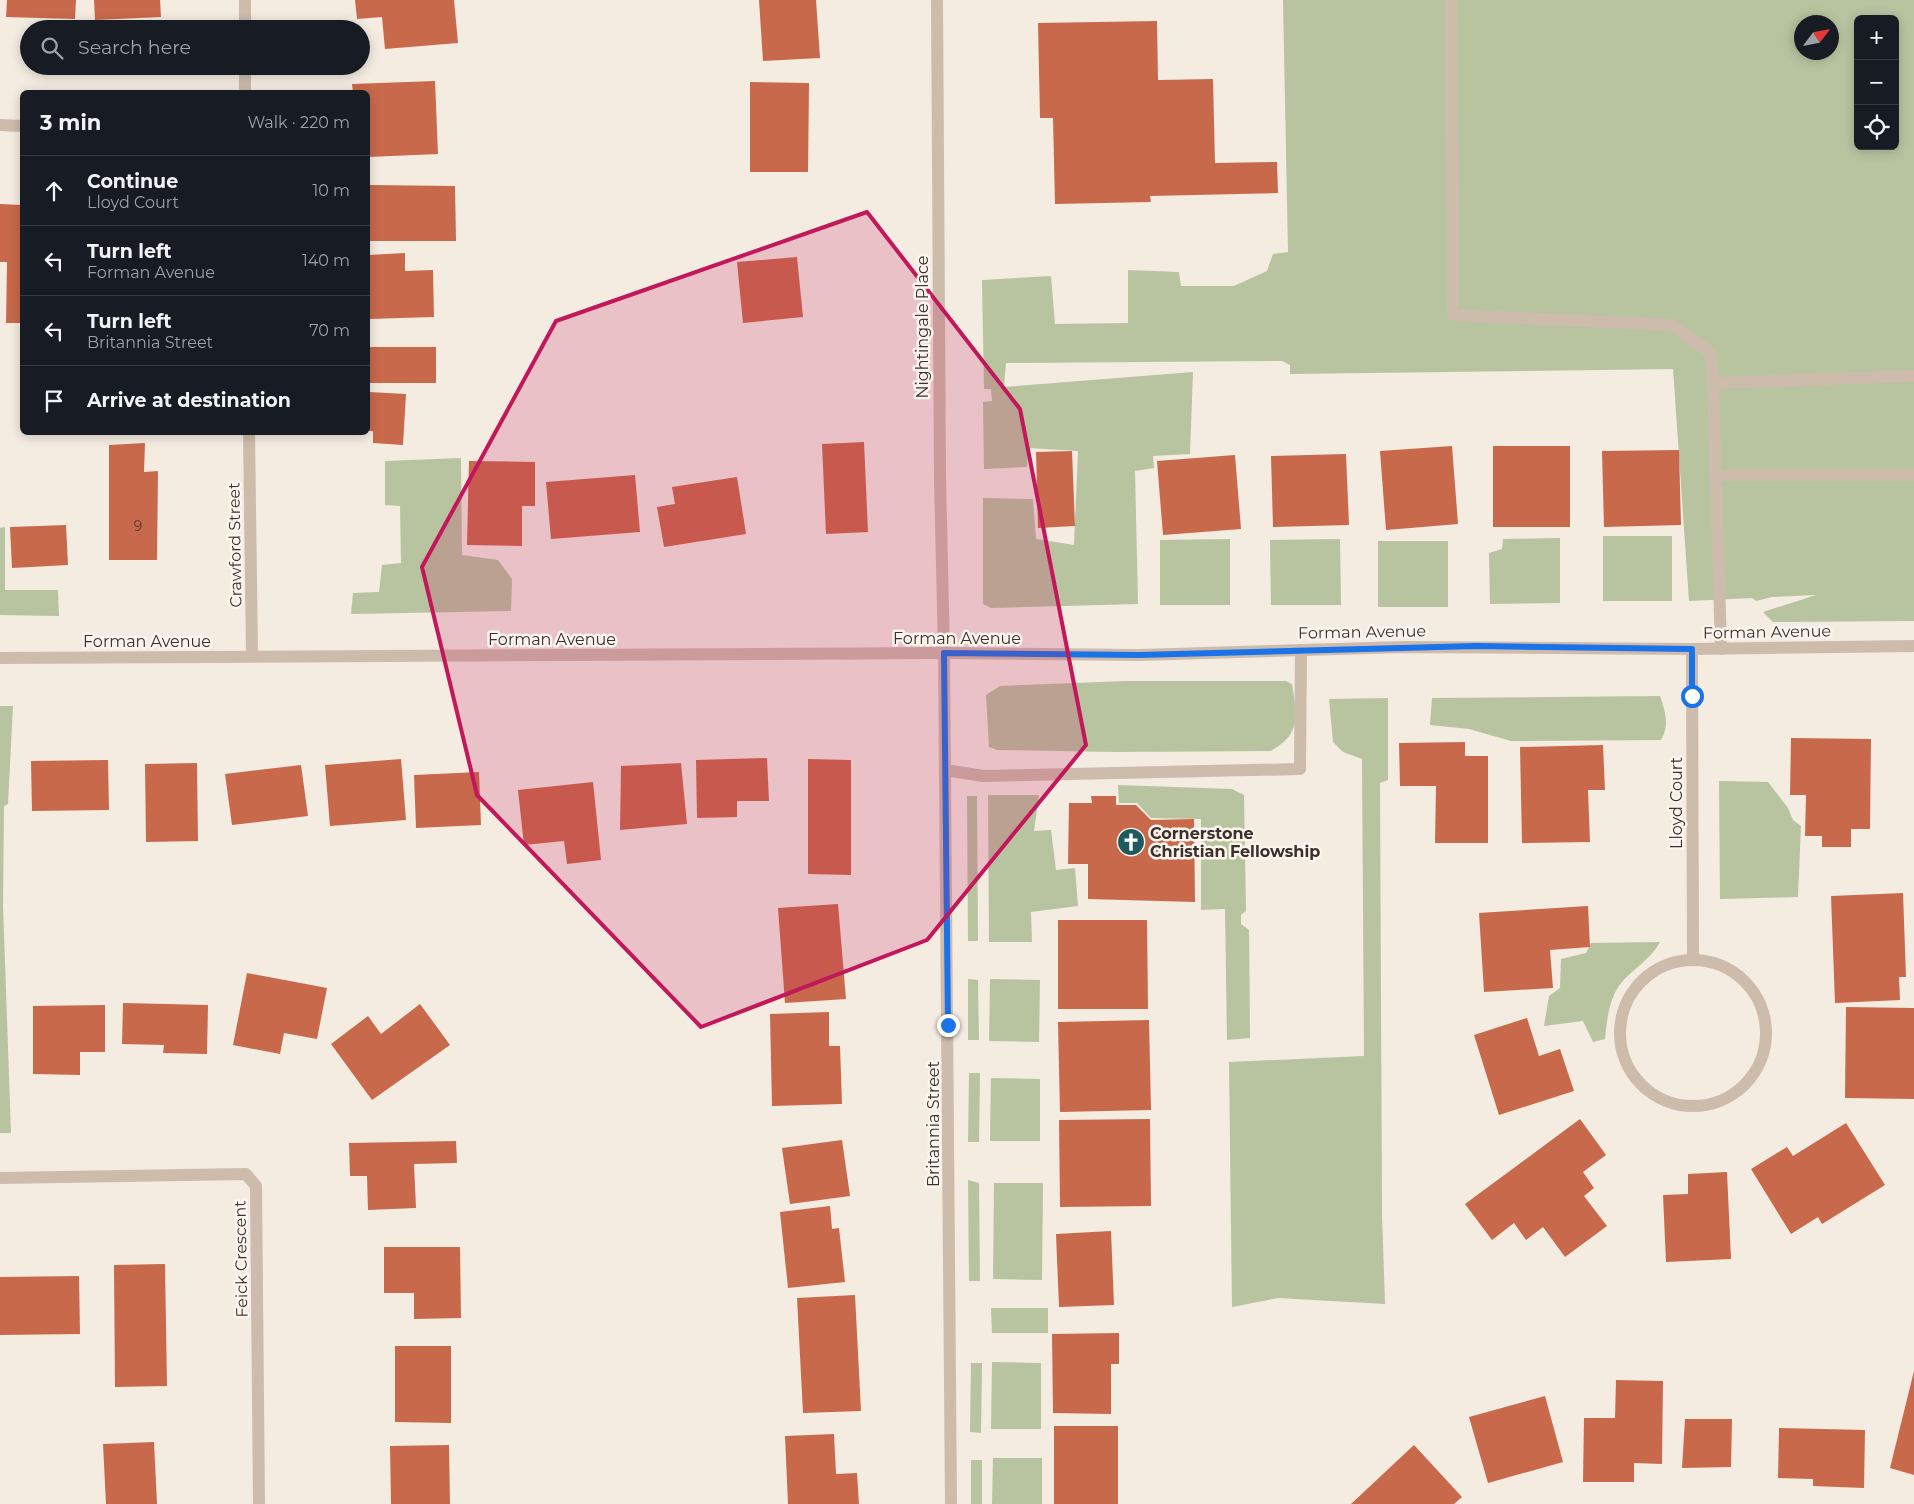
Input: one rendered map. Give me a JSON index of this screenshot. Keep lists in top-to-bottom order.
{
  "streets": {
    "street": [
      "Nightingale Place",
      "Crawford Street",
      "Forman Avenue",
      "Lloyd Court",
      "Britannia Street",
      "Feick Crescent"
    ]
  },
  "crossings": [
    ["Nightingale Place", "Forman Avenue"],
    ["Nightingale Place", "Britannia Street"],
    ["Crawford Street", "Forman Avenue"],
    ["Forman Avenue", "Lloyd Court"],
    ["Forman Avenue", "Britannia Street"]
  ],
  "places": {
    "church": ["Cornerstone Christian Fellowship"]
  },
  "house_numbers": ["9"],
  "north": "top right",
  "page": {
    "map_buttons": ["+", "−"],
    "search": "Search here",
    "heading": ["3 min", "Walk · 220 m"],
    "list": [
      ["Continue", "Lloyd Court", "10 m"],
      ["Turn left", "Forman Avenue", "140 m"],
      ["Turn left", "Britannia Street", "70 m"],
      "Arrive at destination"
    ]
  }
}
